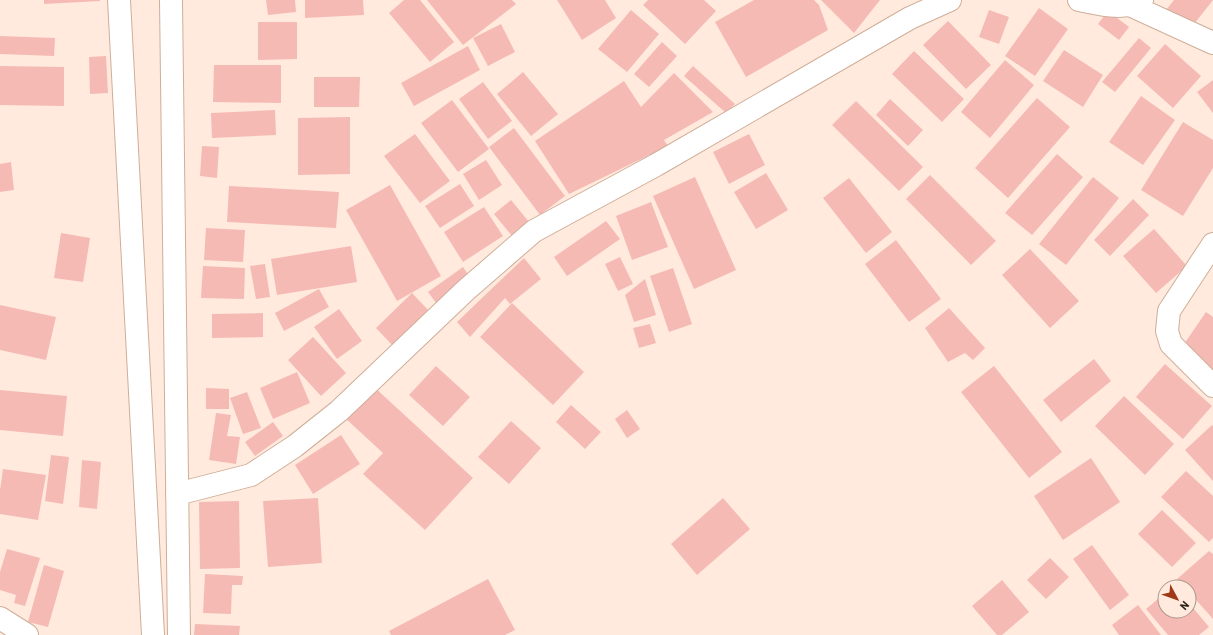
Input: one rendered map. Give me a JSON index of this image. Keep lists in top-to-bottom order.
{
  "north": "bottom right"
}
